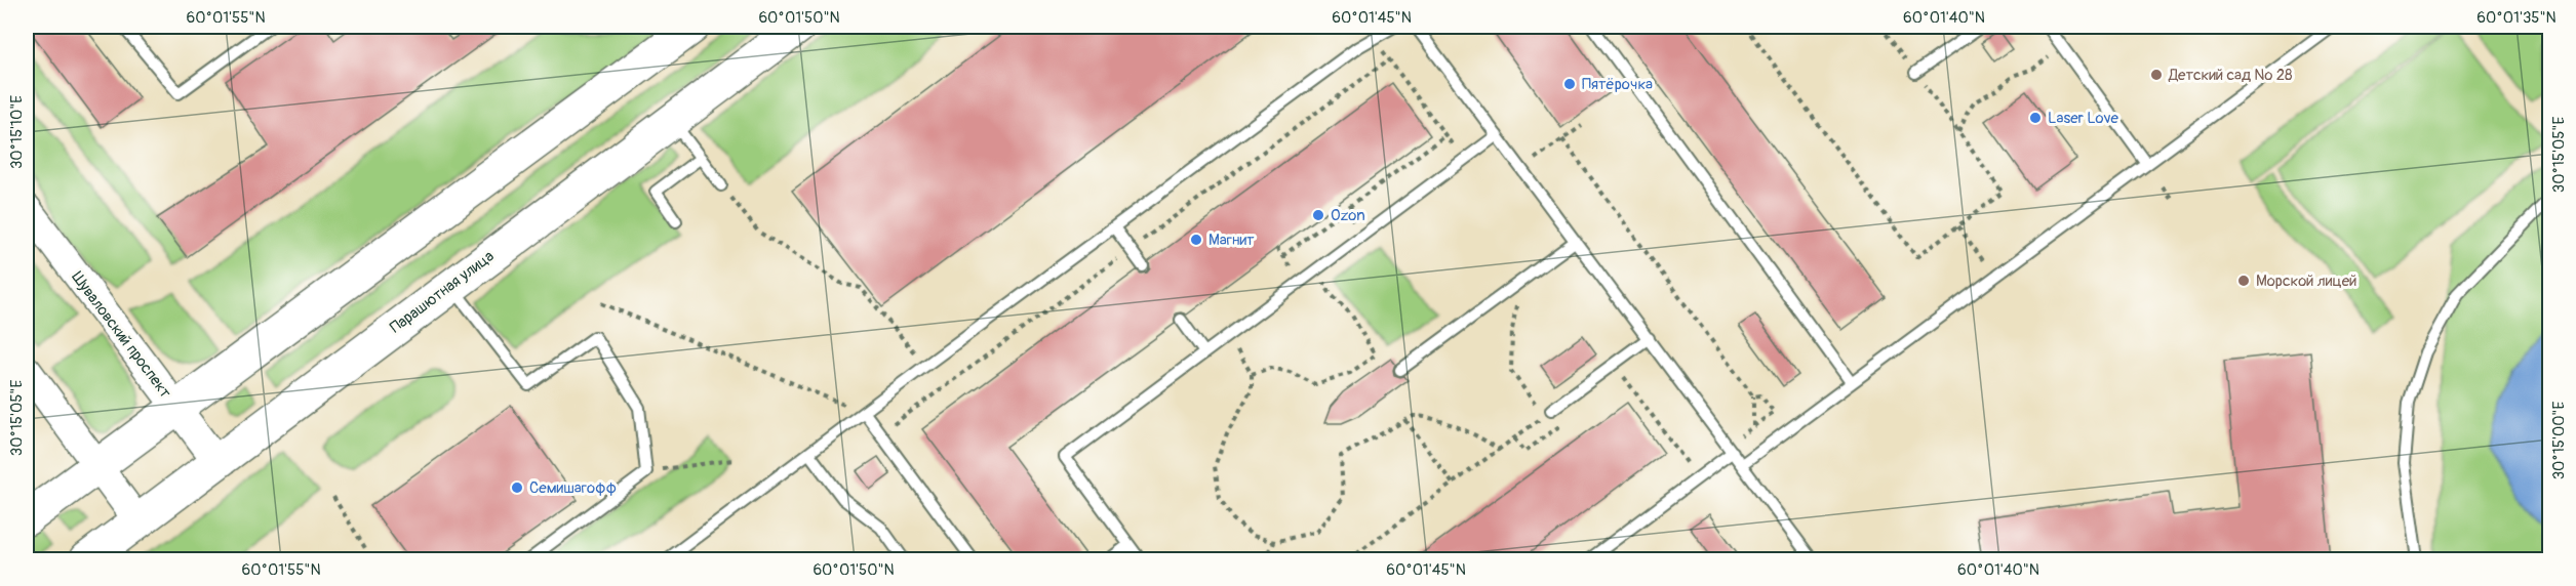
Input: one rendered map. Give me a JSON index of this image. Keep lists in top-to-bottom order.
{
  "streets": {
    "main road": ["Парашютная улица"],
    "street": ["Шуваловский проспект"]
  },
  "crossings": [
    ["Парашютная улица", "Шуваловский проспект"]
  ],
  "places": [
    "Детский сад № 28",
    "Пятёрочка",
    "Laser Love",
    "Ozon",
    "Магнит",
    "Морской лицей",
    "Семишагофф"
  ],
  "coordinates": [
    "60°01'55\"N",
    "60°01'50\"N",
    "60°01'45\"N",
    "60°01'40\"N",
    "60°01'35\"N",
    "30°15'10\"E",
    "30°15'05\"E",
    "30°15'00\"E"
  ]
}
